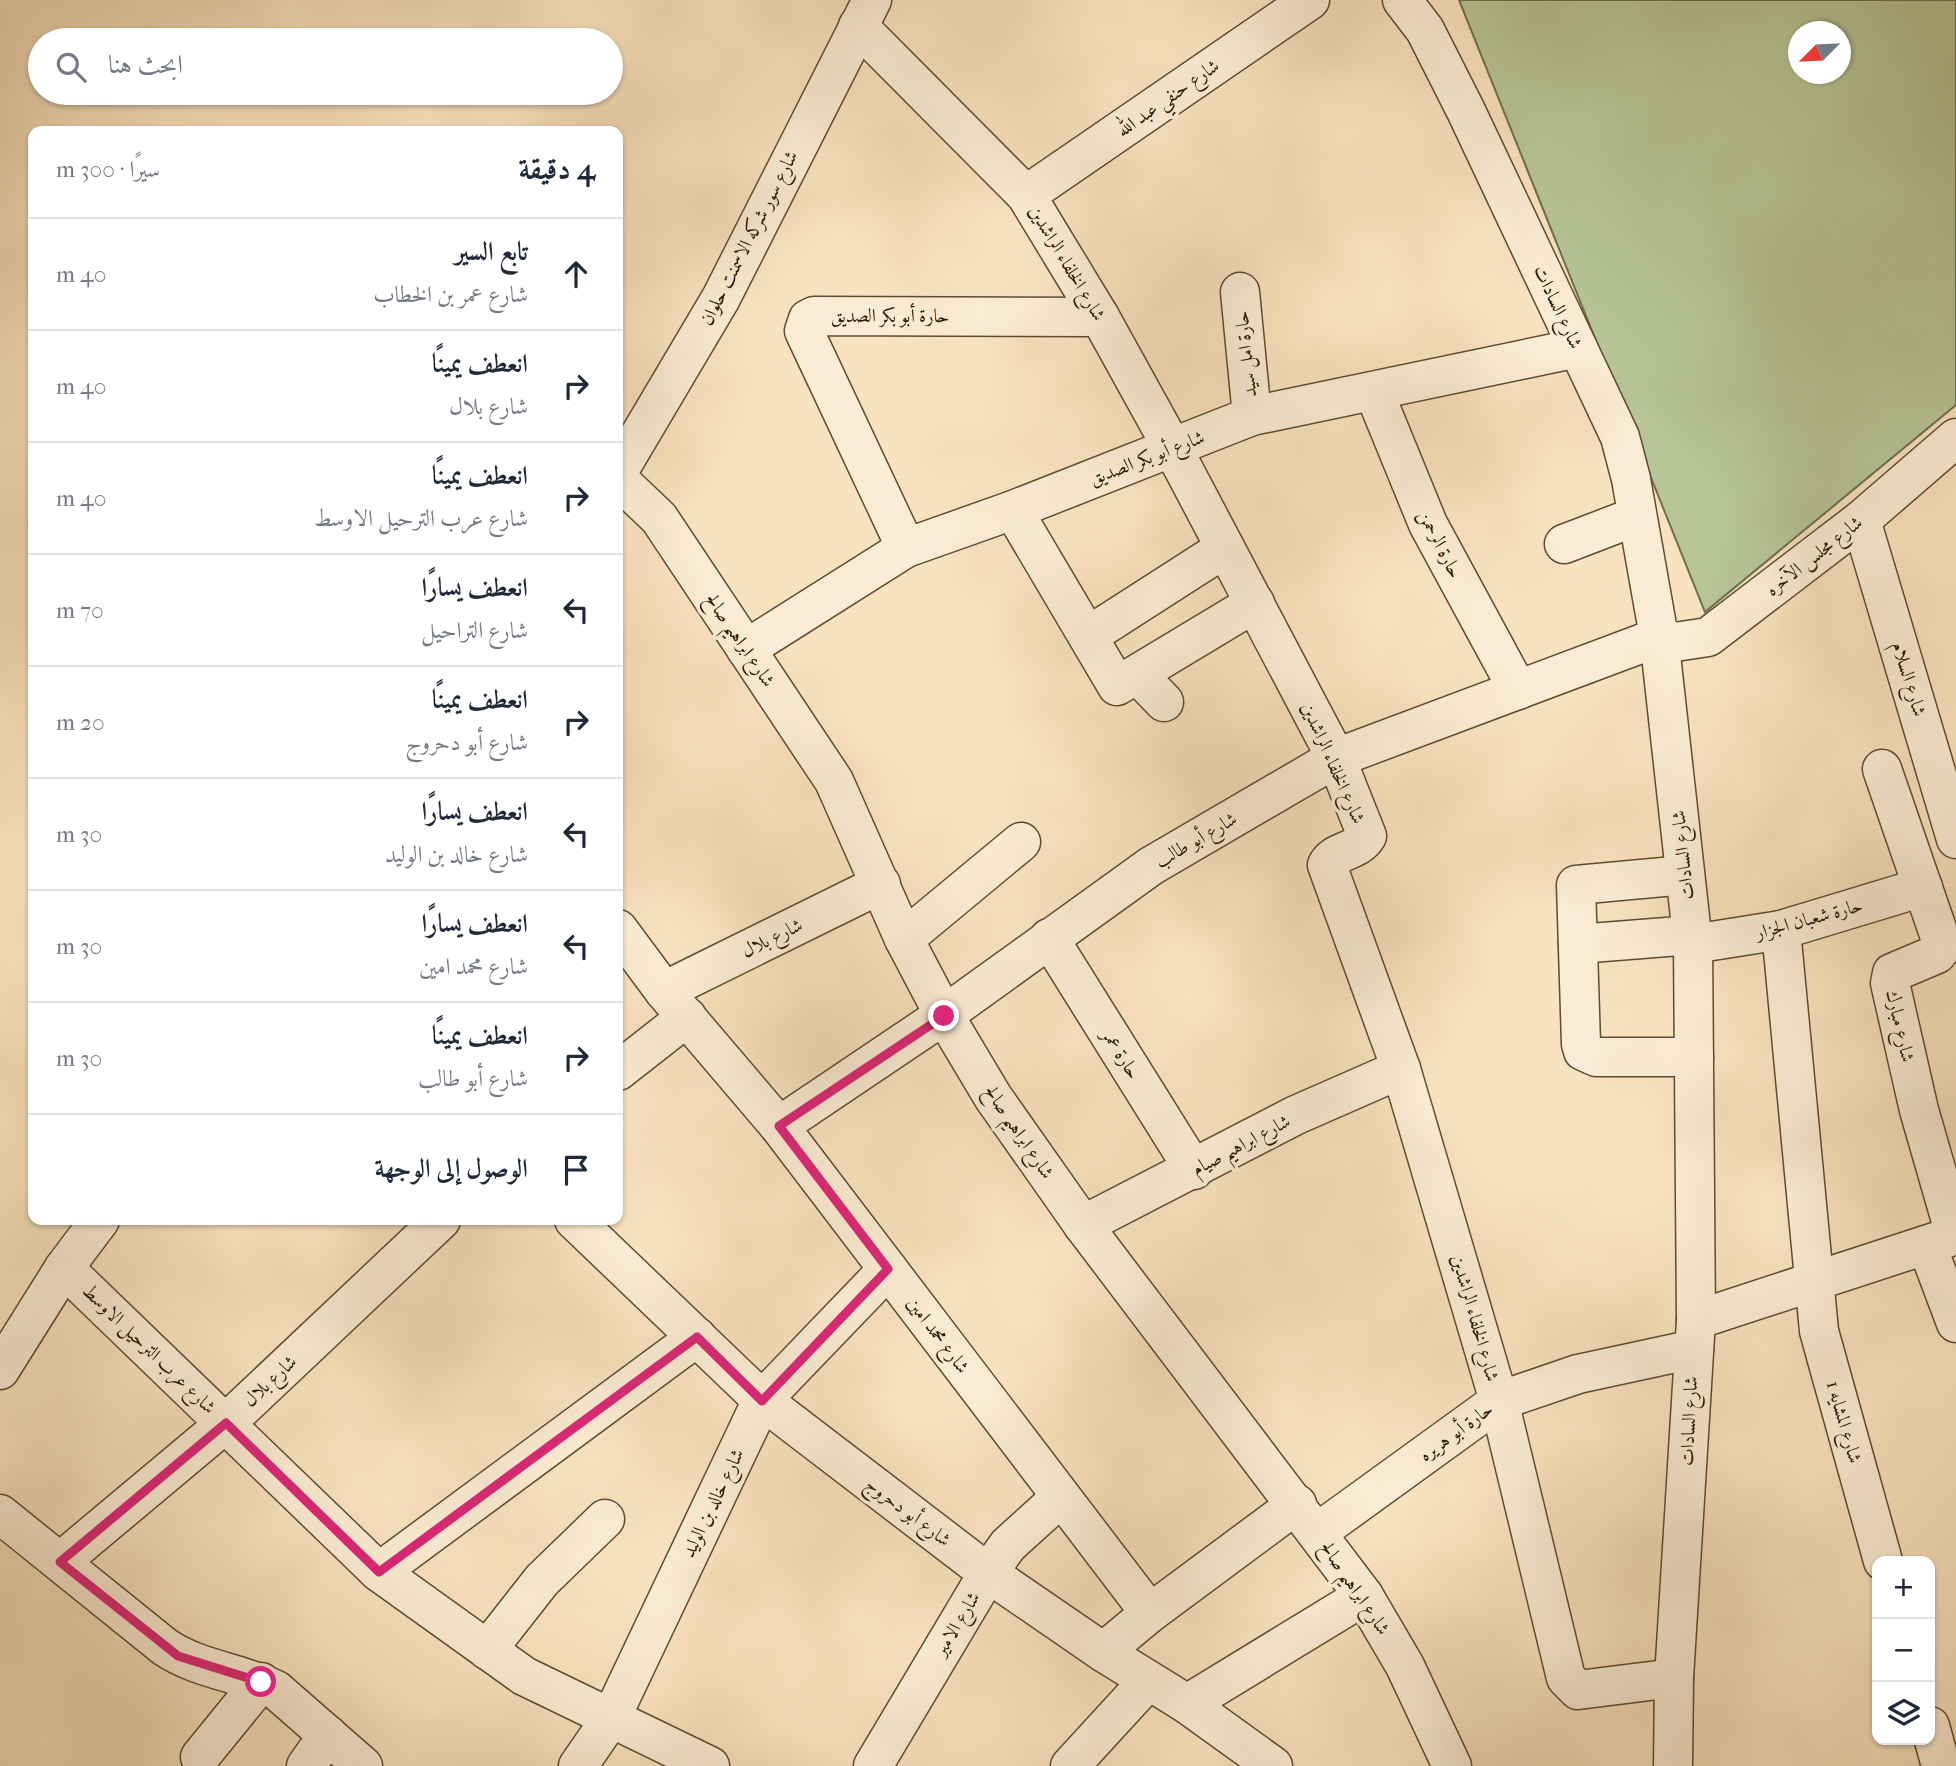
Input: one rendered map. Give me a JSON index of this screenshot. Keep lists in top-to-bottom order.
{
  "streets": {
    "street": [
      "شارع حنفي عبد الله",
      "شارع سور شركه الاسمنت حلوان",
      "شارع الخلفاء الراشدين",
      "شارع السادات",
      "حارة أبو بكر الصديق",
      "حارة امل سيد",
      "شارع أبو بكر الصديق",
      "حارة الرحمن",
      "شارع مجلس الآخره",
      "شارع ابراهيم صالح",
      "شارع السلام",
      "شارع أبو طالب",
      "حارة شعبان الجزار",
      "شارع بلال",
      "شارع مبارك",
      "حارة عمر",
      "شارع ابراهيم صيام",
      "شارع محمد امين",
      "شارع عرب الترحيل الاوسط",
      "شارع المشايه 1",
      "حارة أبو هريره",
      "شارع خالد بن الوليد",
      "شارع أبو دحروج",
      "شارع الامير"
    ]
  },
  "crossings": [
    ["شارع حنفي عبد الله", "شارع الخلفاء الراشدين"],
    ["شارع سور شركه الاسمنت حلوان", "شارع الخلفاء الراشدين"],
    ["شارع الخلفاء الراشدين", "شارع السادات"],
    ["شارع الخلفاء الراشدين", "حارة أبو بكر الصديق"],
    ["شارع الخلفاء الراشدين", "شارع أبو بكر الصديق"],
    ["شارع الخلفاء الراشدين", "شارع أبو طالب"],
    ["شارع الخلفاء الراشدين", "شارع ابراهيم صيام"],
    ["شارع الخلفاء الراشدين", "حارة أبو هريره"],
    ["شارع السادات", "شارع أبو بكر الصديق"],
    ["شارع السادات", "شارع مجلس الآخره"],
    ["شارع السادات", "شارع أبو طالب"],
    ["شارع السادات", "حارة شعبان الجزار"],
    ["شارع السادات", "حارة أبو هريره"],
    ["حارة أبو بكر الصديق", "شارع أبو بكر الصديق"],
    ["حارة امل سيد", "شارع أبو بكر الصديق"],
    ["شارع أبو بكر الصديق", "حارة الرحمن"],
    ["شارع أبو بكر الصديق", "شارع ابراهيم صالح"],
    ["حارة الرحمن", "شارع أبو طالب"],
    ["شارع مجلس الآخره", "شارع السلام"],
    ["شارع مجلس الآخره", "شارع أبو طالب"],
    ["شارع ابراهيم صالح", "شارع أبو طالب"],
    ["شارع ابراهيم صالح", "شارع بلال"],
    ["شارع ابراهيم صالح", "شارع ابراهيم صيام"],
    ["شارع ابراهيم صالح", "حارة أبو هريره"],
    ["شارع أبو طالب", "حارة عمر"],
    ["شارع أبو طالب", "شارع محمد امين"],
    ["حارة شعبان الجزار", "شارع مبارك"],
    ["حارة شعبان الجزار", "شارع المشايه 1"],
    ["شارع بلال", "شارع محمد امين"],
    ["شارع بلال", "شارع عرب الترحيل الاوسط"],
    ["حارة عمر", "شارع ابراهيم صيام"],
    ["شارع محمد امين", "حارة أبو هريره"],
    ["شارع محمد امين", "شارع خالد بن الوليد"],
    ["شارع محمد امين", "شارع الامير"],
    ["شارع عرب الترحيل الاوسط", "شارع خالد بن الوليد"],
    ["حارة أبو هريره", "شارع أبو دحروج"],
    ["شارع خالد بن الوليد", "شارع أبو دحروج"],
    ["شارع أبو دحروج", "شارع الامير"]
  ],
  "north": "bottom left",
  "page": {
    "search": "ابحث هنا",
    "heading": ["4 دقيقة", "سيرًا · 300 m"],
    "list": [
      ["تابع السير", "شارع عمر بن الخطاب", "40 m"],
      ["انعطف يمينًا", "شارع بلال", "40 m"],
      ["انعطف يمينًا", "شارع عرب الترحيل الاوسط", "40 m"],
      ["انعطف يسارًا", "شارع التراحيل", "70 m"],
      ["انعطف يمينًا", "شارع أبو دحروج", "20 m"],
      ["انعطف يسارًا", "شارع خالد بن الوليد", "30 m"],
      ["انعطف يسارًا", "شارع محمد امين", "30 m"],
      ["انعطف يمينًا", "شارع أبو طالب", "30 m"],
      "الوصول إلى الوجهة"
    ],
    "map_buttons": ["+", "−"]
  }
}
